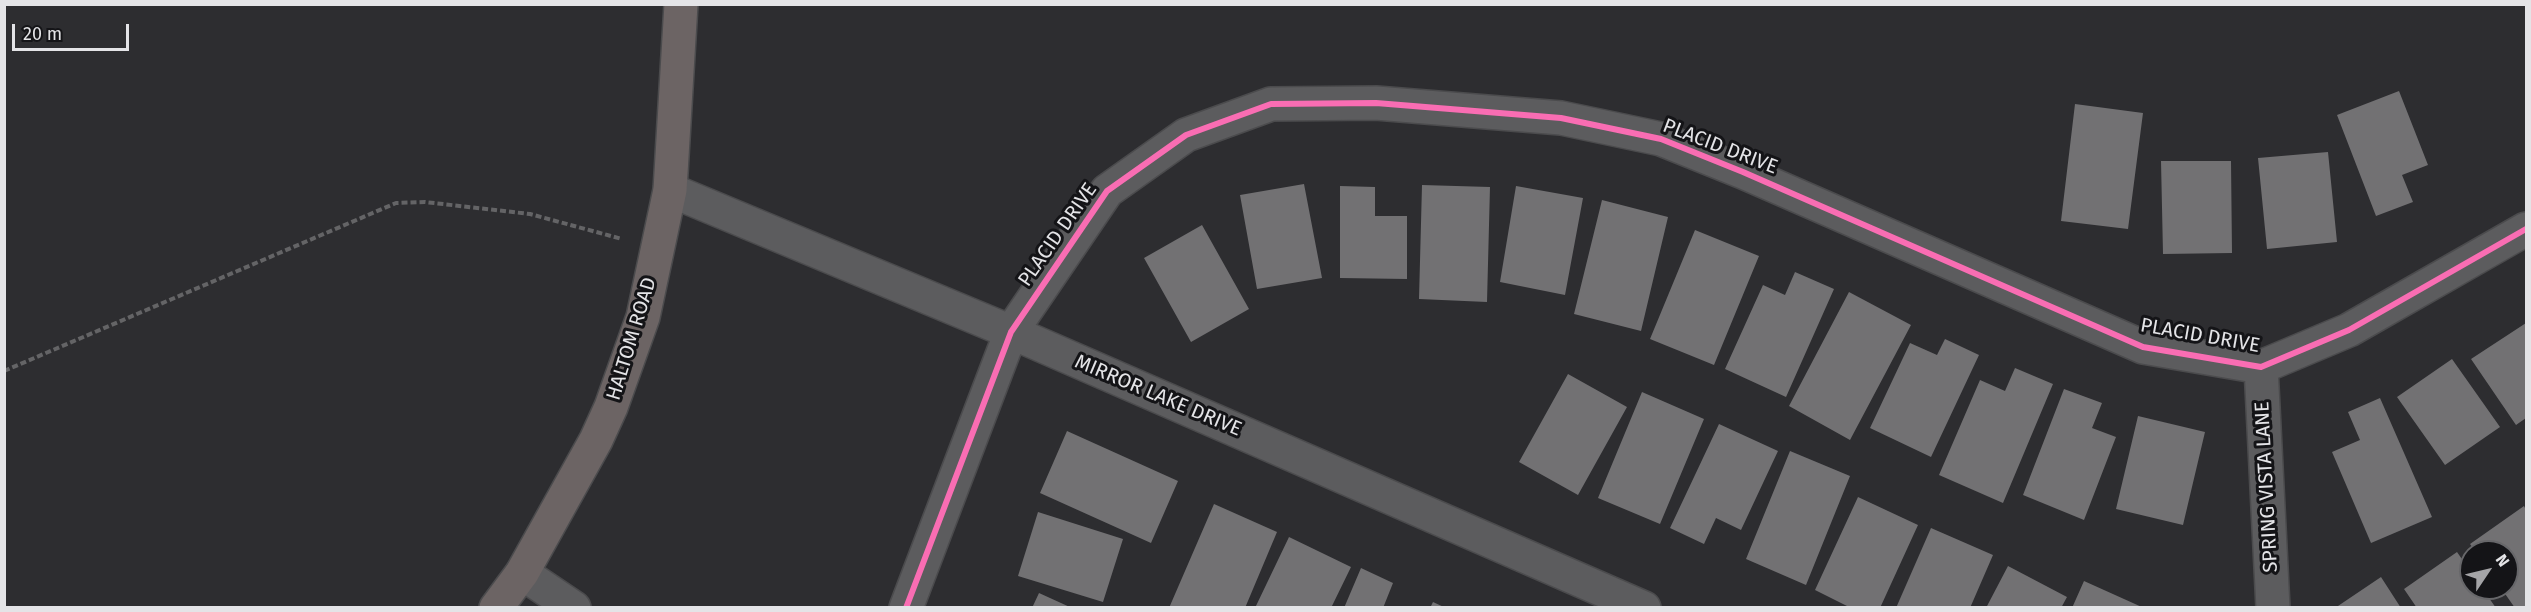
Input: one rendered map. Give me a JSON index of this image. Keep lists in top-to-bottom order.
{
  "streets": {
    "main road": ["HALTOM ROAD"],
    "street": ["PLACID DRIVE", "MIRROR LAKE DRIVE", "SPRING VISTA LANE"]
  },
  "crossings": [
    ["PLACID DRIVE", "MIRROR LAKE DRIVE"],
    ["PLACID DRIVE", "SPRING VISTA LANE"],
    ["HALTOM ROAD", "MIRROR LAKE DRIVE"]
  ],
  "scale_bar": "20 m",
  "north": "top right"
}
